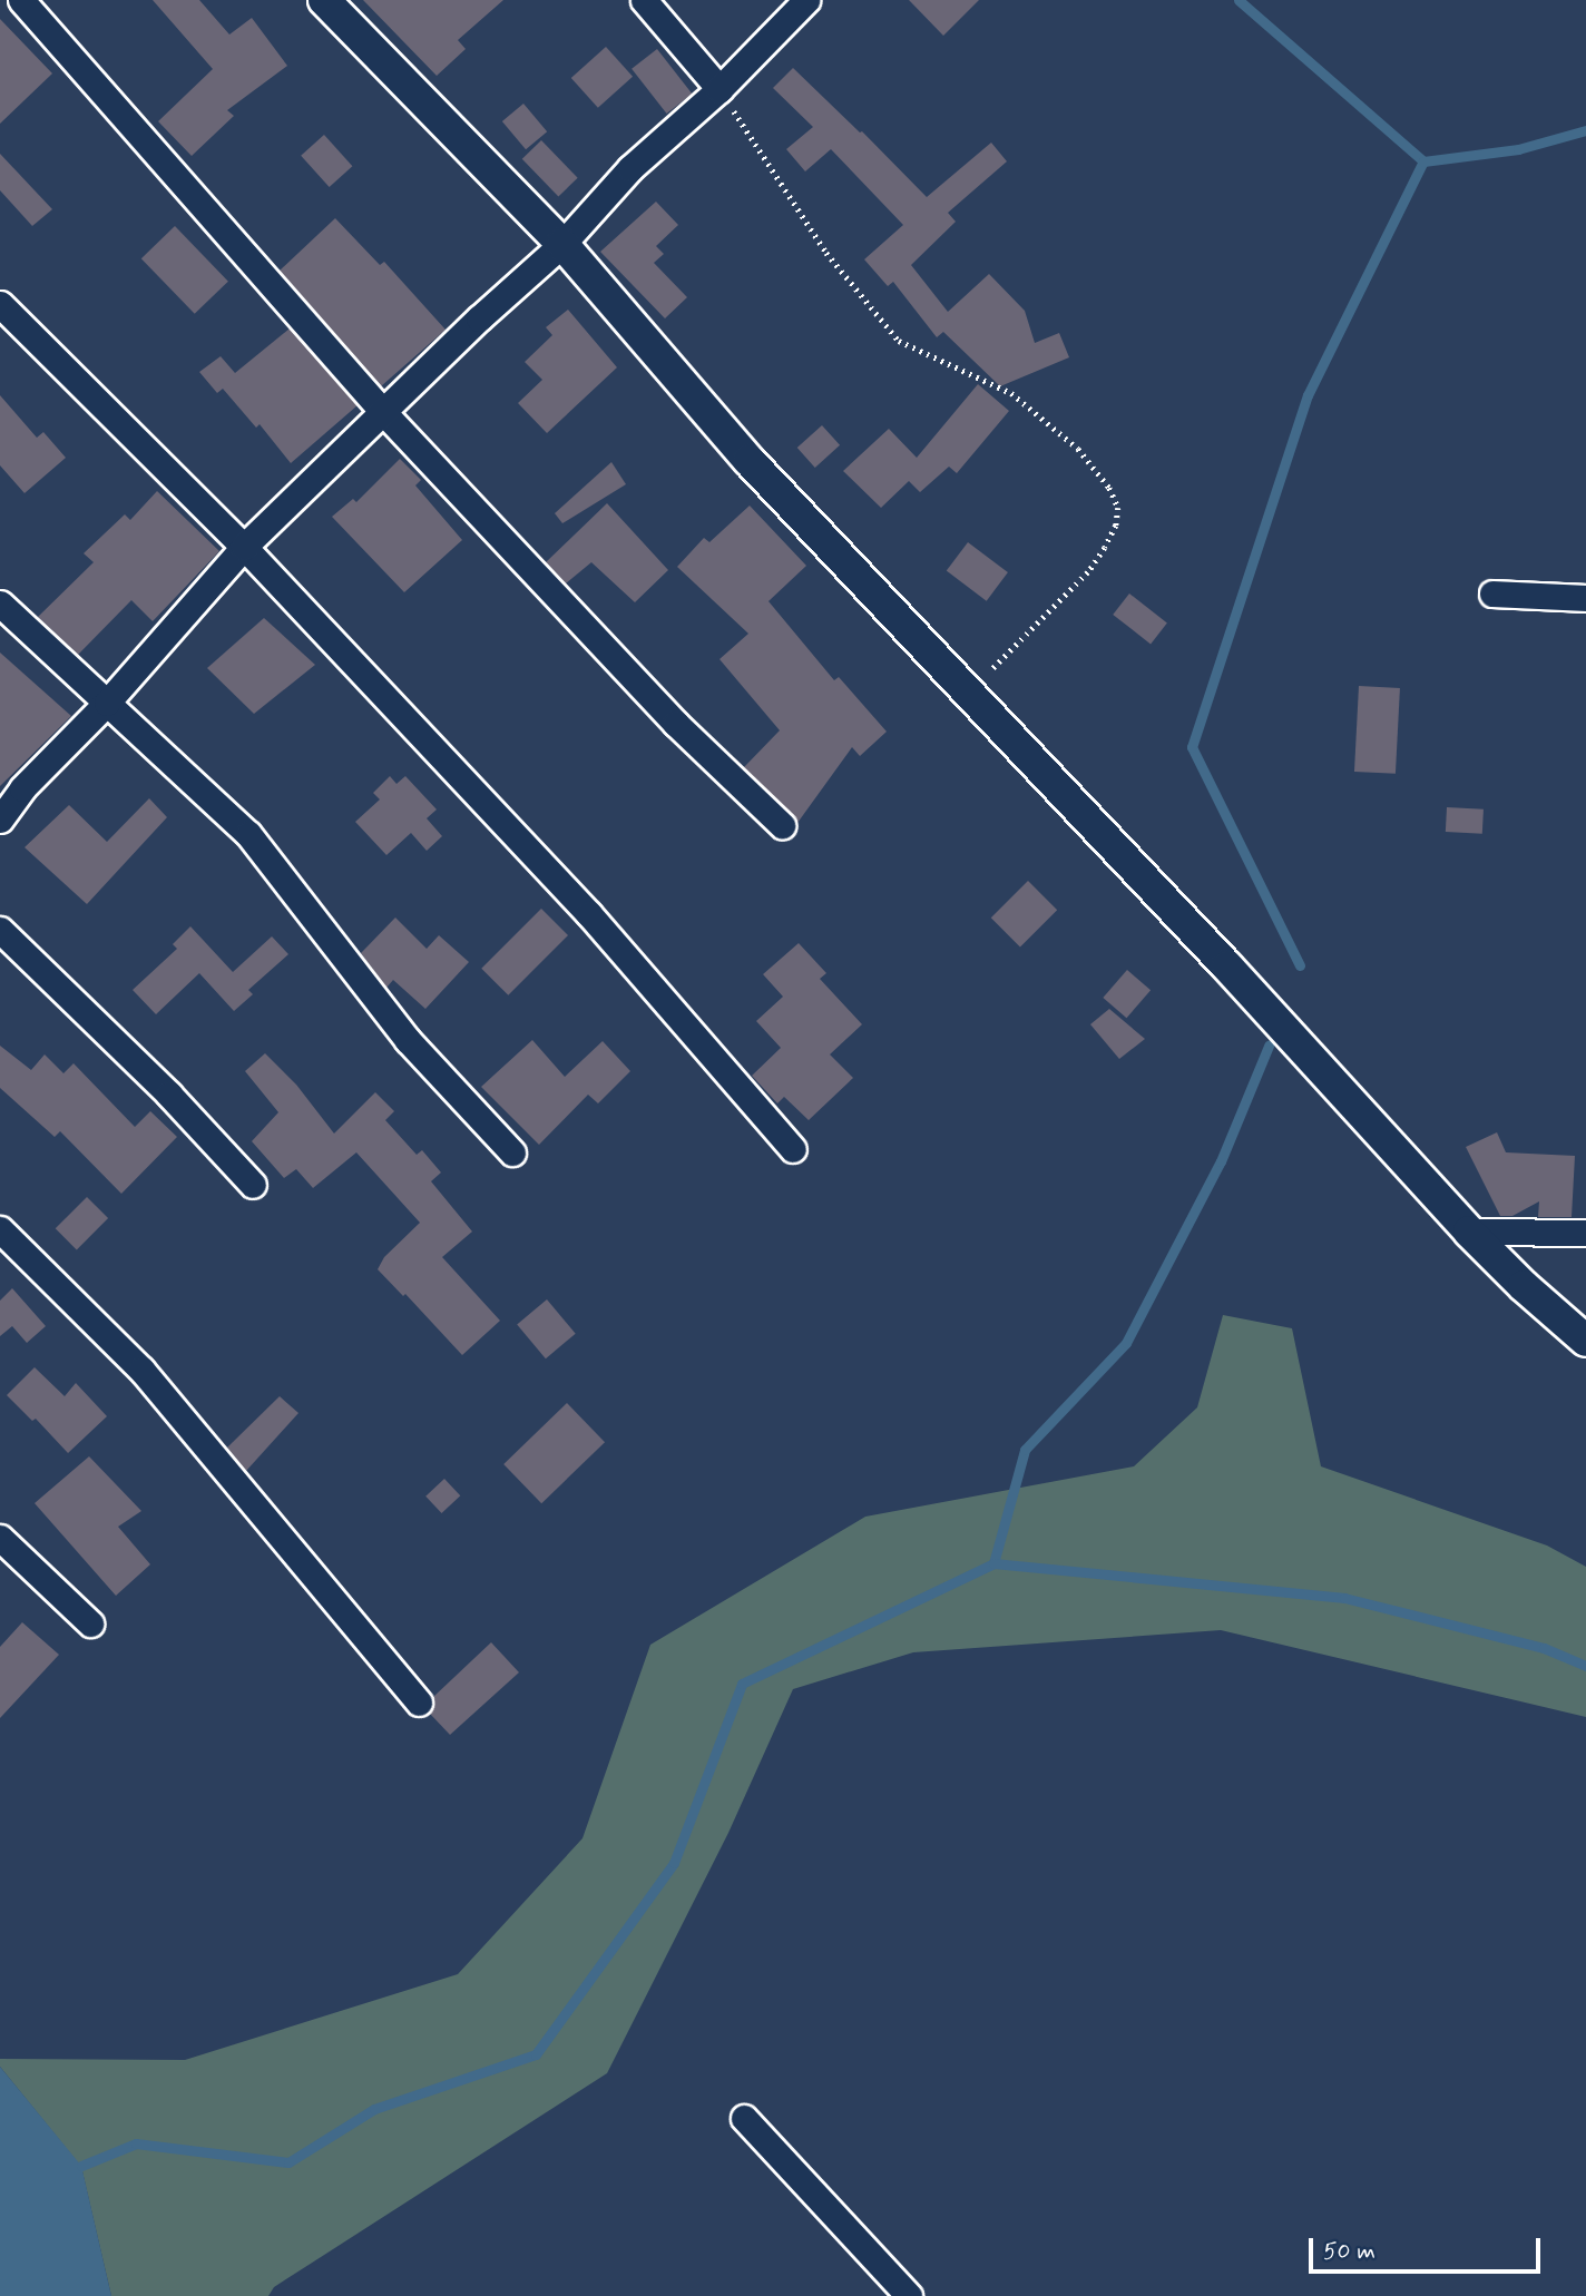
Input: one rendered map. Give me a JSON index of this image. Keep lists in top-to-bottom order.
{
  "scale_bar": "50 m"
}
